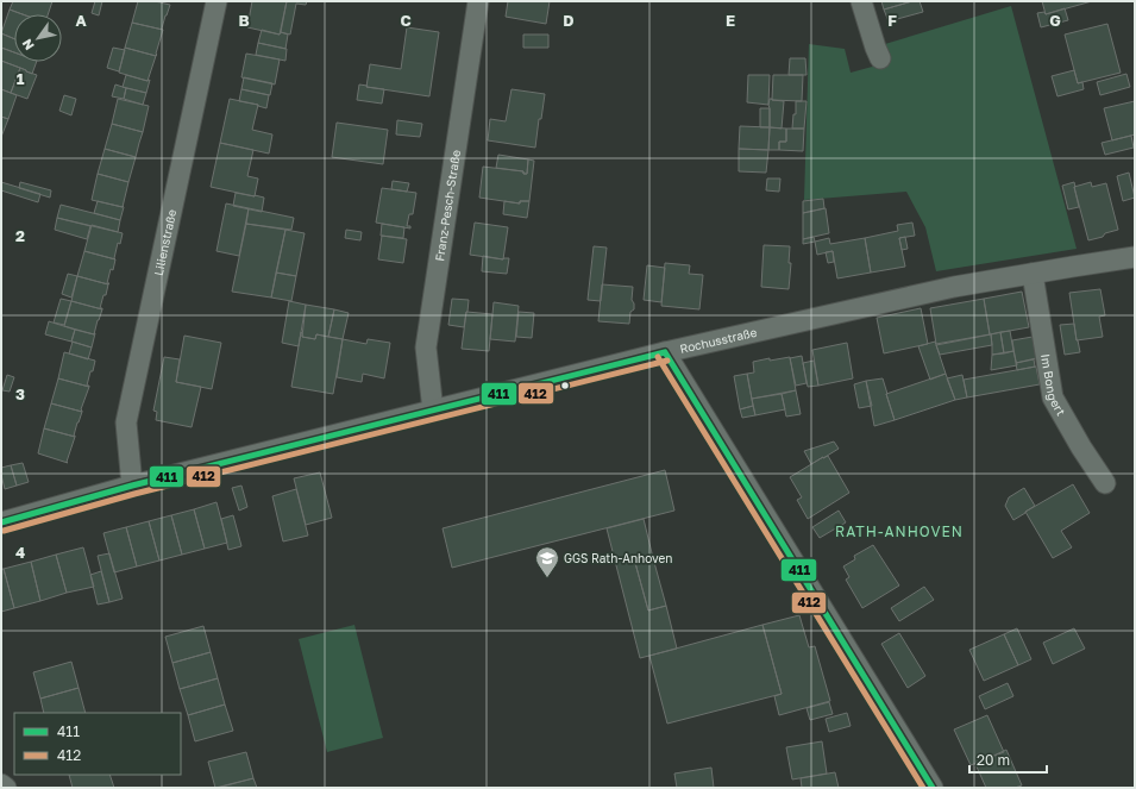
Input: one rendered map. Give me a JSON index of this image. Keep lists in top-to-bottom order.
{
  "streets": {
    "street": [
      "Franz-Pesch-Straße",
      "Lilienstraße",
      "Rochusstraße",
      "Im Bongert"
    ]
  },
  "crossings": [
    ["Franz-Pesch-Straße", "Rochusstraße"],
    ["Lilienstraße", "Rochusstraße"],
    ["Rochusstraße", "Im Bongert"]
  ],
  "districts": ["RATH-ANHOVEN"],
  "places": {
    "school or university": ["GGS Rath-Anhoven"]
  },
  "lines": ["transit line 411", "transit line 412"],
  "legend": ["411", "412"],
  "scale_bar": "20 m",
  "north": "bottom left",
  "grid": {
    "columns": [
      "A",
      "B",
      "C",
      "D",
      "E",
      "F",
      "G"
    ],
    "rows": [
      "1",
      "2",
      "3",
      "4"
    ]
  }
}
